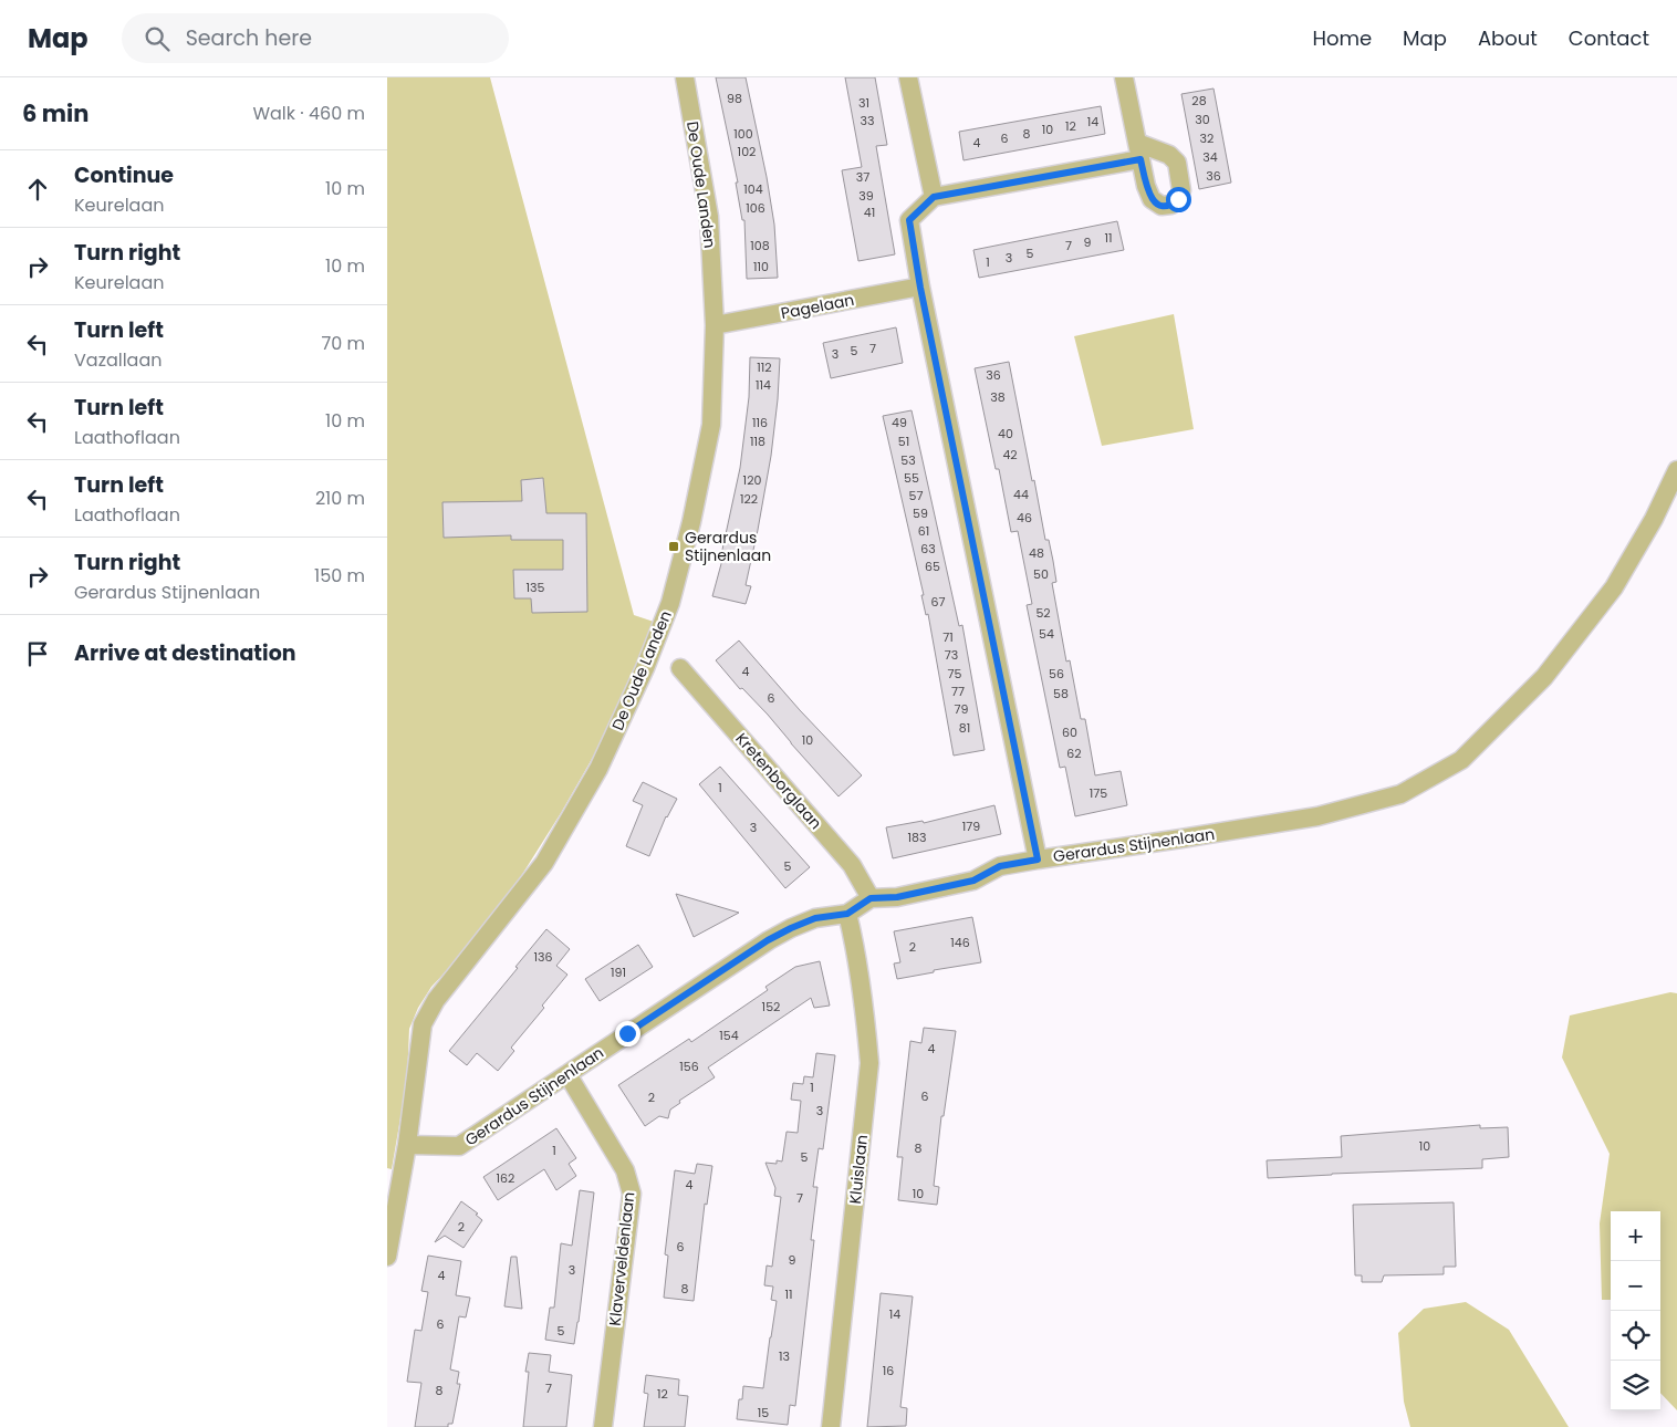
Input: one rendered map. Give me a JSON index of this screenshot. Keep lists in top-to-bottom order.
{
  "streets": {
    "street": [
      "De Oude Landen",
      "Pagelaan",
      "Kretenborglaan",
      "Gerardus Stijnenlaan",
      "Kluislaan",
      "Klaverveldenlaan"
    ]
  },
  "crossings": [
    ["De Oude Landen", "Pagelaan"],
    ["De Oude Landen", "Gerardus Stijnenlaan"],
    ["Kretenborglaan", "Gerardus Stijnenlaan"],
    ["Gerardus Stijnenlaan", "Kluislaan"],
    ["Gerardus Stijnenlaan", "Klaverveldenlaan"]
  ],
  "places": {
    "transit": ["Gerardus Stijnenlaan"]
  },
  "house_numbers": [
    "98",
    "28",
    "31",
    "30",
    "33",
    "14",
    "12",
    "10",
    "100",
    "8",
    "6",
    "32",
    "4",
    "102",
    "34",
    "36",
    "37",
    "104",
    "39",
    "106",
    "41",
    "11",
    "9",
    "108",
    "7",
    "5",
    "3",
    "1",
    "110",
    "7",
    "5",
    "3",
    "112",
    "36",
    "114",
    "38",
    "116",
    "49",
    "40",
    "118",
    "51",
    "42",
    "53",
    "55",
    "120",
    "44",
    "57",
    "122",
    "59",
    "46",
    "61",
    "63",
    "48",
    "65",
    "50",
    "135",
    "67",
    "52",
    "54",
    "71",
    "73",
    "4",
    "75",
    "56",
    "77",
    "58",
    "6",
    "79",
    "81",
    "60",
    "10",
    "62",
    "1",
    "175",
    "179",
    "3",
    "183",
    "5",
    "146",
    "2",
    "136",
    "191",
    "152",
    "154",
    "4",
    "156",
    "1",
    "6",
    "2",
    "3",
    "10",
    "8",
    "1",
    "5",
    "162",
    "4",
    "10",
    "7",
    "2",
    "6",
    "9",
    "3",
    "4",
    "8",
    "11",
    "14",
    "6",
    "5",
    "13",
    "16",
    "7",
    "8",
    "12",
    "15"
  ],
  "page": {
    "header": "Map",
    "search": "Search here",
    "nav": [
      "Home",
      "Map",
      "About",
      "Contact"
    ],
    "heading": ["6 min", "Walk · 460 m"],
    "list": [
      ["Continue", "Keurelaan", "10 m"],
      ["Turn right", "Keurelaan", "10 m"],
      ["Turn left", "Vazallaan", "70 m"],
      ["Turn left", "Laathoflaan", "10 m"],
      ["Turn left", "Laathoflaan", "210 m"],
      ["Turn right", "Gerardus Stijnenlaan", "150 m"],
      "Arrive at destination"
    ],
    "map_buttons": ["+", "−"]
  }
}
